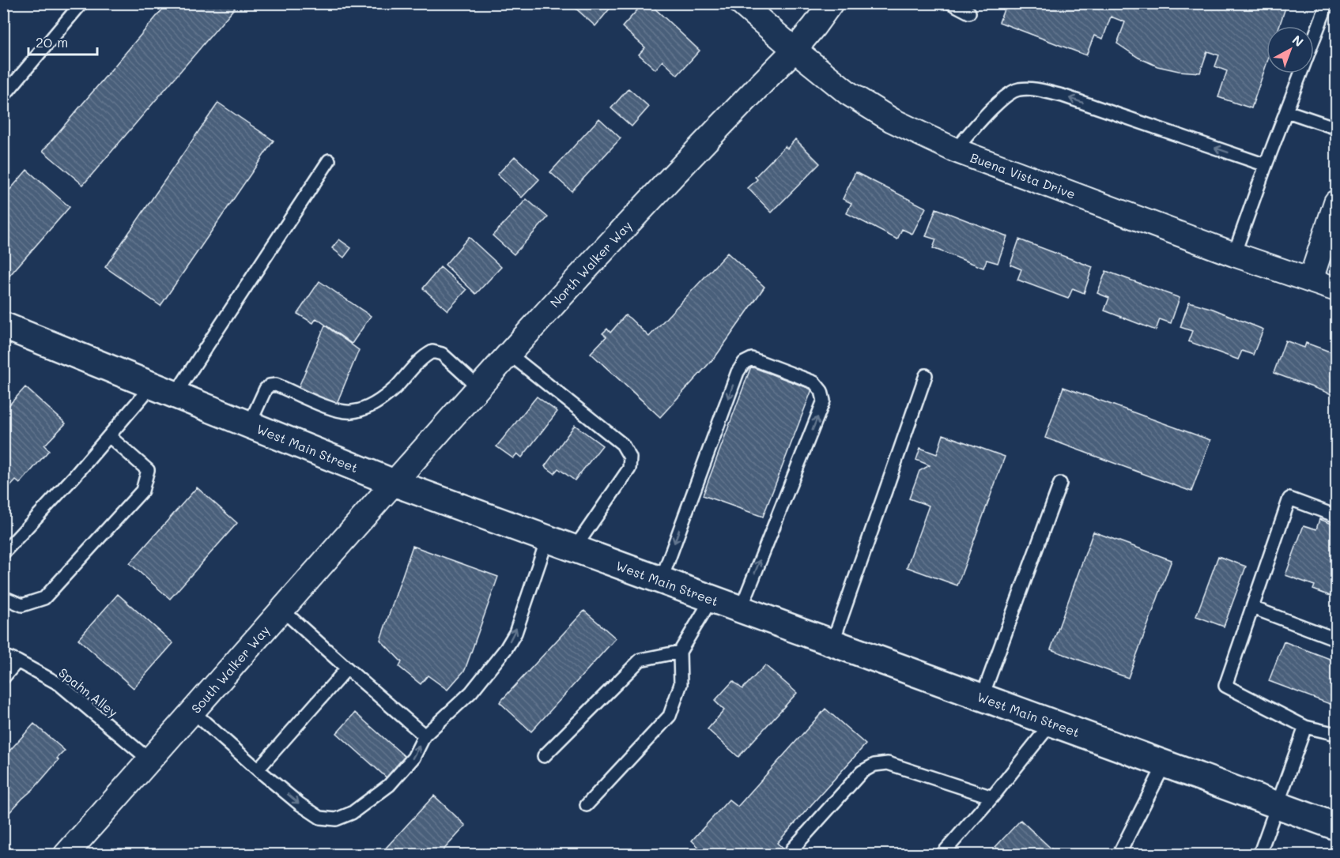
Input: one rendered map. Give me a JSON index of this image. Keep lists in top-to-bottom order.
{
  "streets": {
    "main road": ["West Main Street"],
    "street": ["Buena Vista Drive", "North Walker Way", "South Walker Way"],
    "lane": ["Spahn Alley"]
  },
  "crossings": [
    ["Buena Vista Drive", "North Walker Way"],
    ["North Walker Way", "West Main Street"],
    ["North Walker Way", "South Walker Way"],
    ["West Main Street", "South Walker Way"],
    ["South Walker Way", "Spahn Alley"]
  ],
  "scale_bar": "20 m",
  "north": "top right"
}
